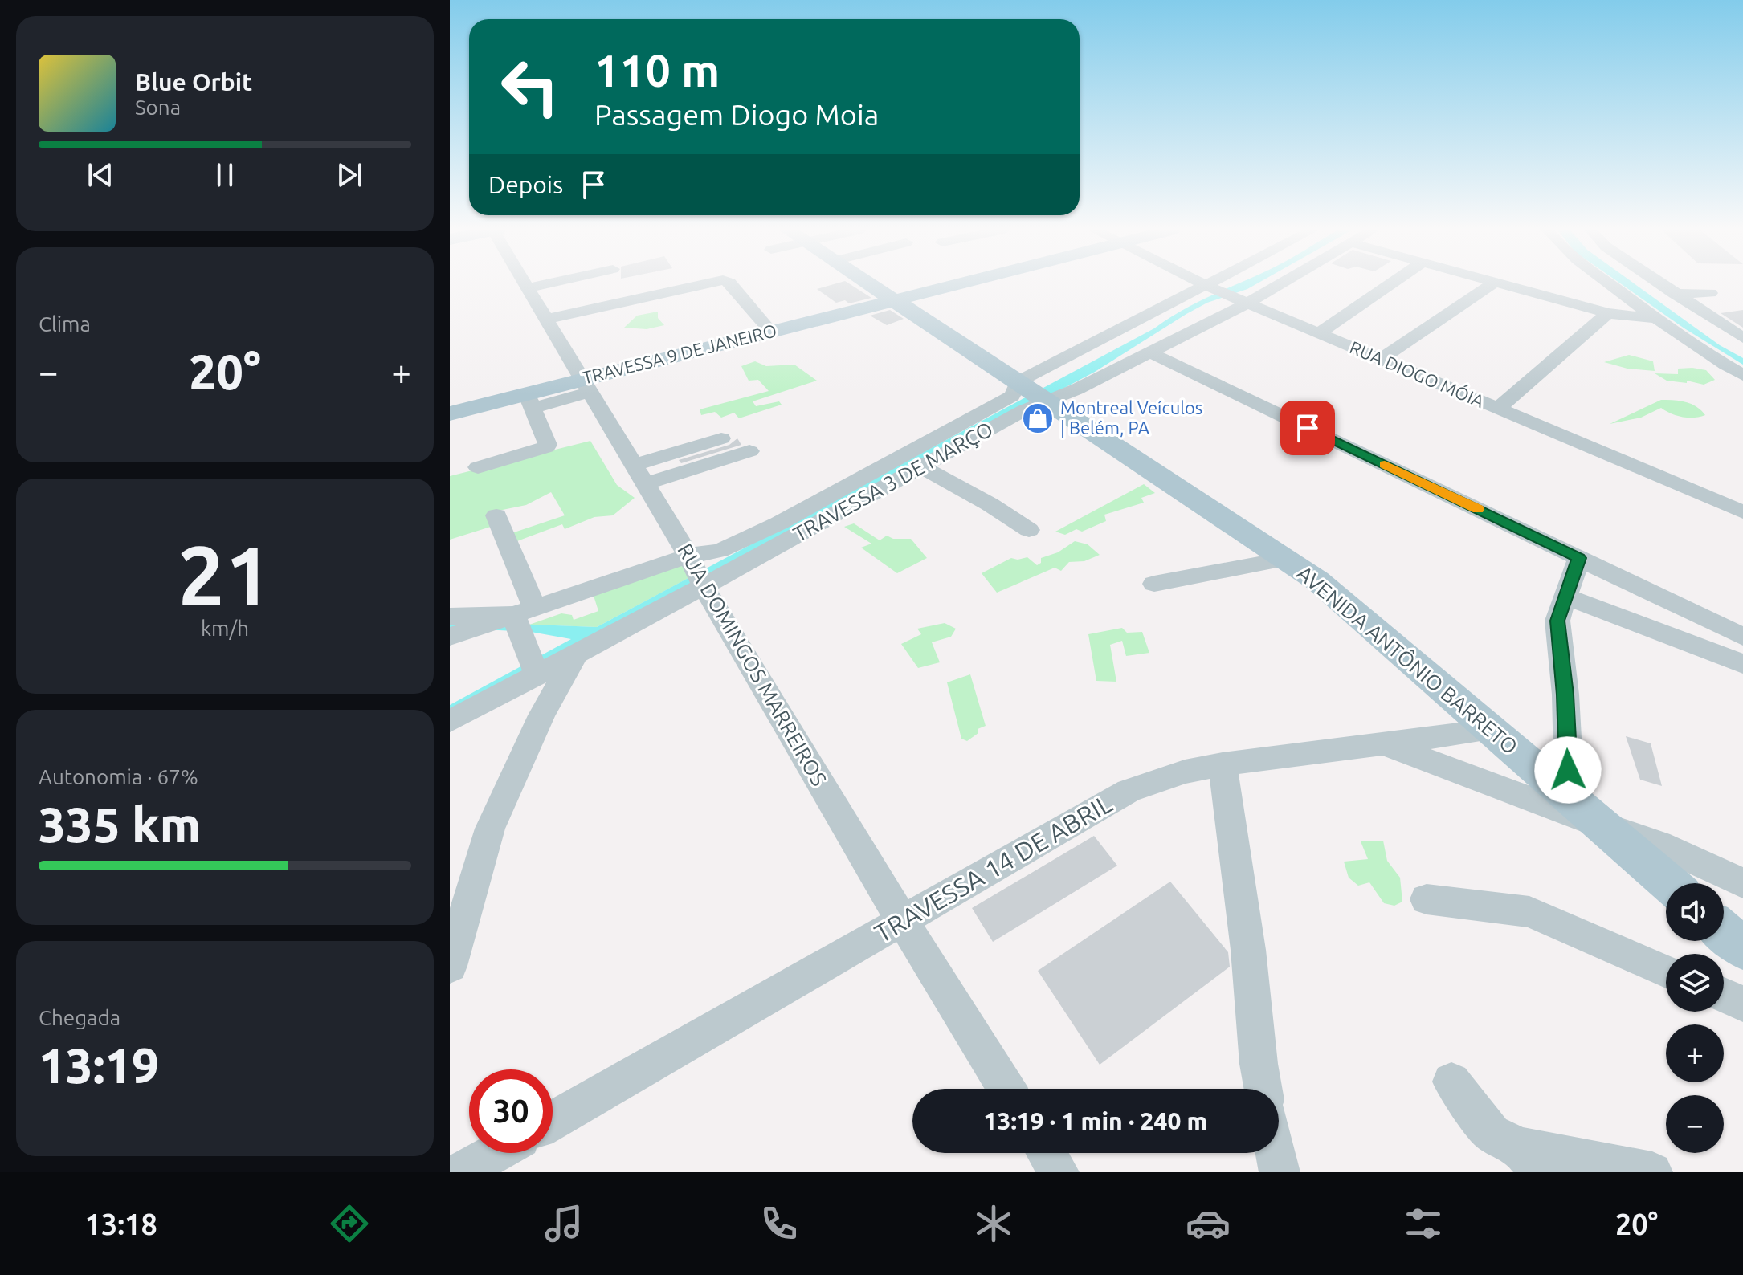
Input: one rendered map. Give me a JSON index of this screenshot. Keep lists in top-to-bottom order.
{
  "streets": {
    "main road": ["TRAVESSA 9 DE JANEIRO", "AVENIDA ANTÔNIO BARRETO"],
    "street": [
      "RUA DIOGO MÓIA",
      "TRAVESSA 3 DE MARÇO",
      "RUA DOMINGOS MARREIROS",
      "TRAVESSA 14 DE ABRIL"
    ]
  },
  "crossings": [
    ["TRAVESSA 9 DE JANEIRO", "AVENIDA ANTÔNIO BARRETO"],
    ["TRAVESSA 9 DE JANEIRO", "RUA DOMINGOS MARREIROS"],
    ["RUA DIOGO MÓIA", "TRAVESSA 3 DE MARÇO"],
    ["TRAVESSA 3 DE MARÇO", "AVENIDA ANTÔNIO BARRETO"],
    ["TRAVESSA 3 DE MARÇO", "RUA DOMINGOS MARREIROS"],
    ["AVENIDA ANTÔNIO BARRETO", "TRAVESSA 14 DE ABRIL"],
    ["RUA DOMINGOS MARREIROS", "TRAVESSA 14 DE ABRIL"]
  ],
  "places": {
    "shop": ["Montreal Veículos | Belém, PA"]
  },
  "page": {
    "turn": ["110 m", "Passagem Diogo Moia"],
    "song": ["Blue Orbit", "Sona"],
    "then": "Depois",
    "tile": [
      "Clima",
      ["21", "km/h"],
      ["Autonomia · 67%", "335 km"],
      ["Chegada", "13:19"]
    ],
    "heat": ["−", "20°", "+"],
    "map_buttons": ["+", "−"],
    "limit": "30",
    "trip": "13:19 · 1 min · 240 m",
    "tabs": ["13:18", "20°"]
  }
}
